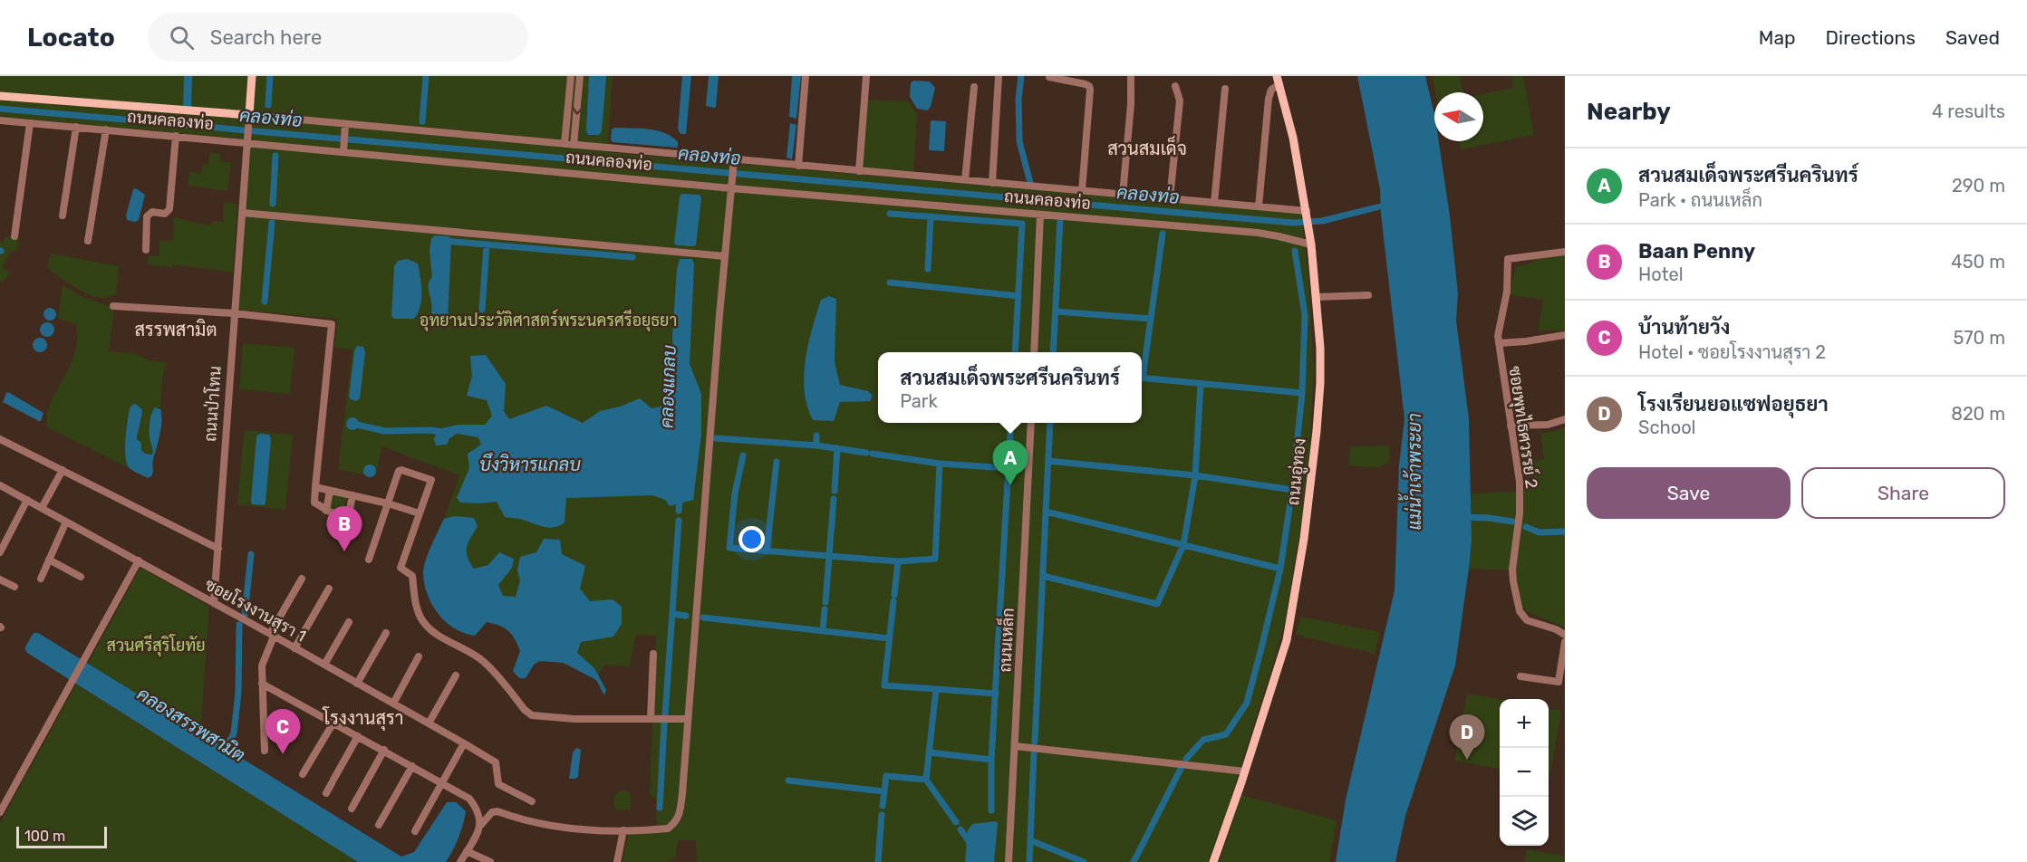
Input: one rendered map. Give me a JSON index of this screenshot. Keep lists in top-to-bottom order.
{
  "streets": {
    "main road": ["ถนนคลองท่อ", "ถนนป่าโทน", "ถนนอู่ทอง"],
    "street": ["ซอยพุทไธศวรรย์ 2", "ซอยโรงงานสุรา 1", "ถนนเหล็ก"]
  },
  "crossings": [
    ["ถนนคลองท่อ", "ถนนป่าโทน"],
    ["ถนนคลองท่อ", "ถนนอู่ทอง"],
    ["ถนนป่าโทน", "ซอยโรงงานสุรา 1"]
  ],
  "districts": ["สวนสมเด็จ", "สรรพสามิต", "โรงงานสุรา"],
  "water": [
    "คลองท่อ",
    "คลองแกลบ",
    "บึงวิหารแกลบ",
    "แม่น้ำเจ้าพระยา",
    "คลองสรรพสามิต"
  ],
  "parks": ["อุทยานประวัติศาสตร์พระนครศรีอยุธยา", "สวนศรีสุริโยทัย"],
  "scale_bar": "100 m",
  "north": "left",
  "page": {
    "header": "Locato",
    "search": "Search here",
    "nav": ["Map", "Directions", "Saved"],
    "heading": ["Nearby", "4 results"],
    "list": [
      {
        "mark": "A",
        "name": "สวนสมเด็จพระศรีนครินทร์",
        "note": "Park · ถนนเหล็ก",
        "value": "290 m"
      },
      {
        "mark": "B",
        "name": "Baan Penny",
        "note": "Hotel",
        "value": "450 m"
      },
      {
        "mark": "C",
        "name": "บ้านท้ายวัง",
        "note": "Hotel · ซอยโรงงานสุรา 2",
        "value": "570 m"
      },
      {
        "mark": "D",
        "name": "โรงเรียนยอแซฟอยุธยา",
        "note": "School",
        "value": "820 m"
      }
    ],
    "popup": ["สวนสมเด็จพระศรีนครินทร์", "Park"],
    "pins": [
      "A",
      "B",
      "C",
      "D"
    ],
    "buttons": ["Save", "Share"],
    "map_buttons": ["+", "−"],
    "scale": "100 m"
  }
}
